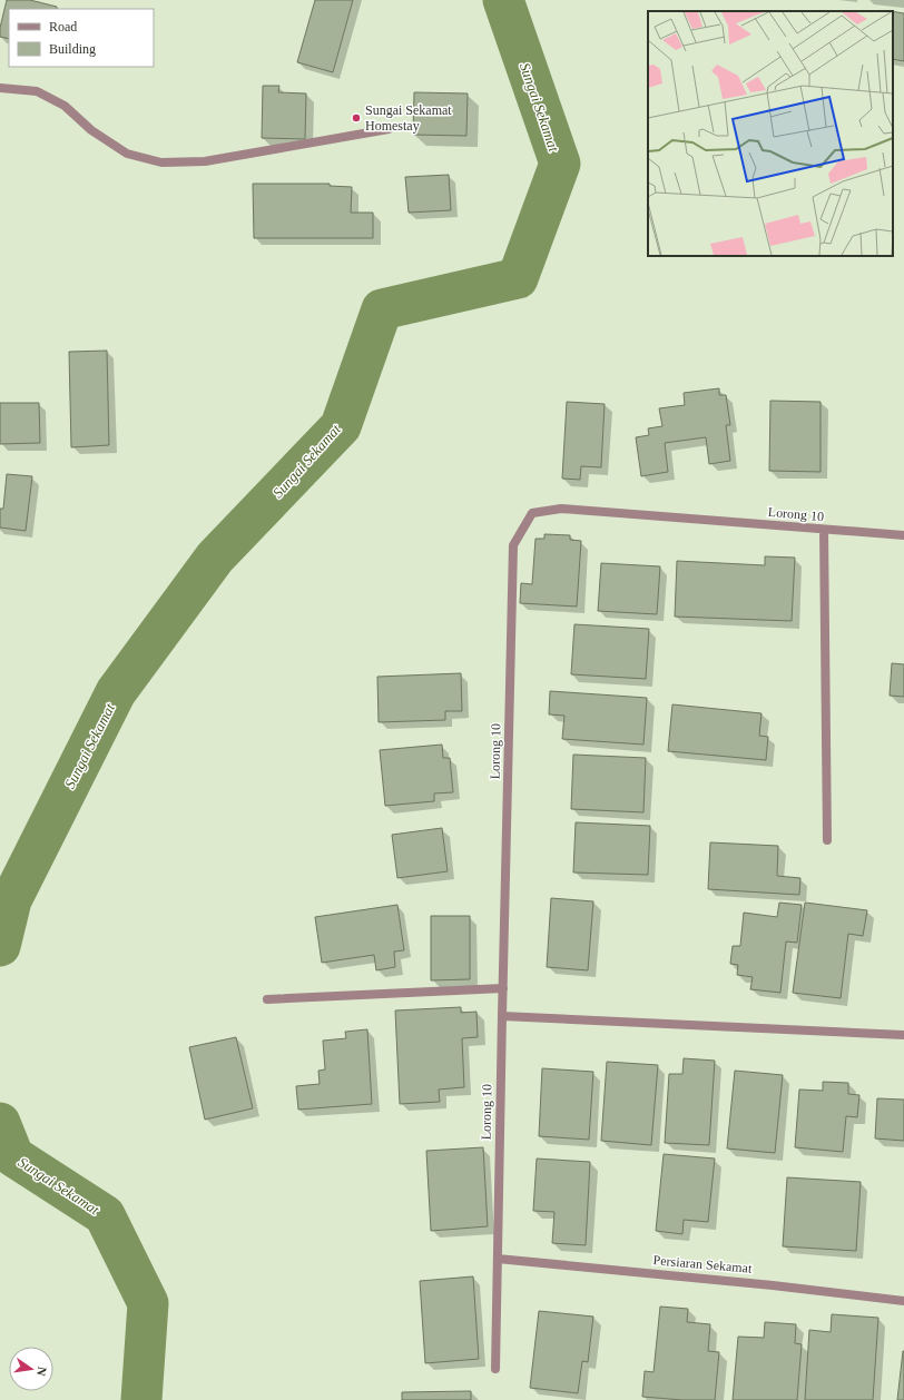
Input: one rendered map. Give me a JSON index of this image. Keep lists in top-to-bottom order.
{
  "streets": {
    "street": ["Lorong 10", "Persiaran Sekamat"]
  },
  "crossings": [
    ["Lorong 10", "Persiaran Sekamat"]
  ],
  "water": ["Sungai Sekamat"],
  "places": ["Sungai Sekamat Homestay"],
  "legend": ["Road", "Building"],
  "north": "right"
}
